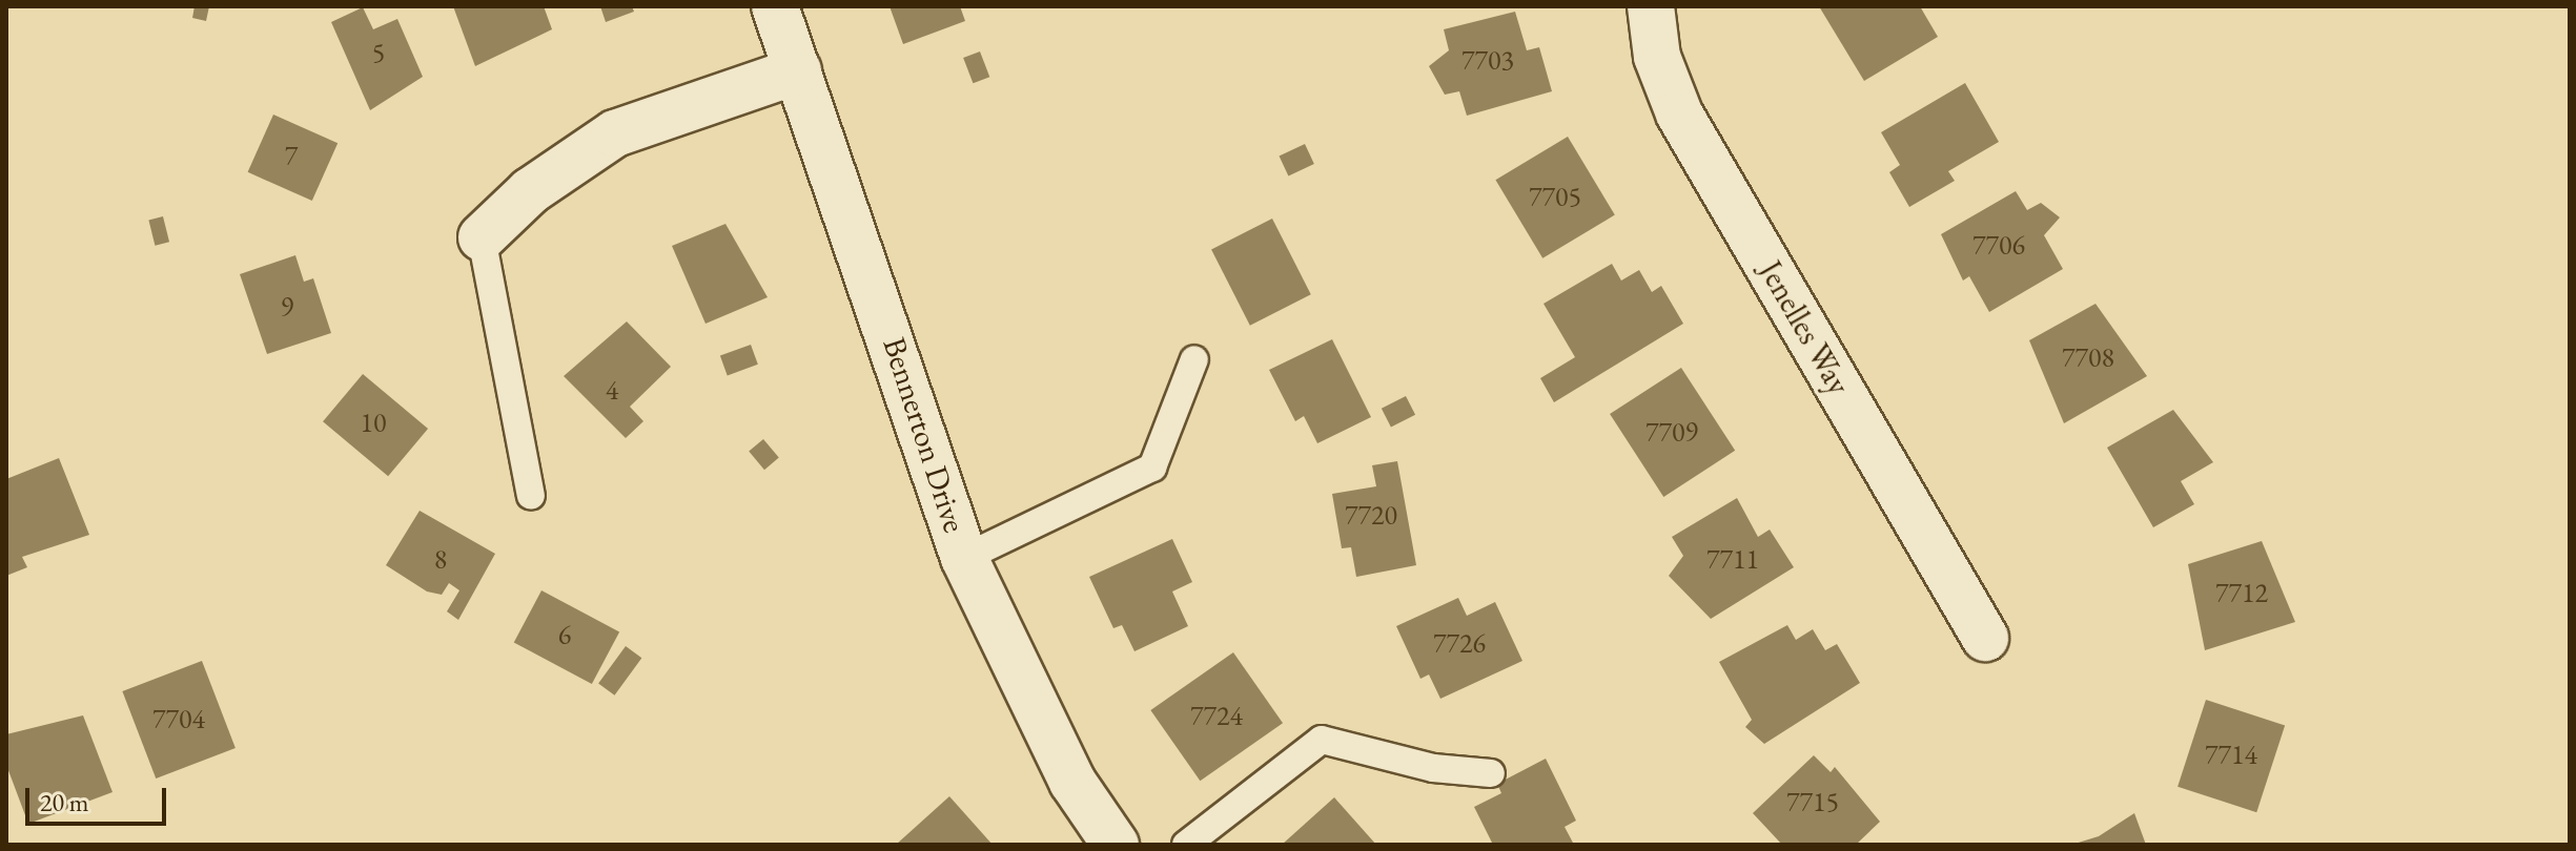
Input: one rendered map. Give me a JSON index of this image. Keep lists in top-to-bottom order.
{
  "streets": {
    "street": ["Jenelles Way", "Bennerton Drive"]
  },
  "house_numbers": [
    "5",
    "7703",
    "7",
    "7705",
    "7706",
    "9",
    "7708",
    "4",
    "10",
    "7709",
    "7720",
    "8",
    "7711",
    "7712",
    "6",
    "7726",
    "7724",
    "7704",
    "7714",
    "7715"
  ],
  "scale_bar": "20 m"
}
